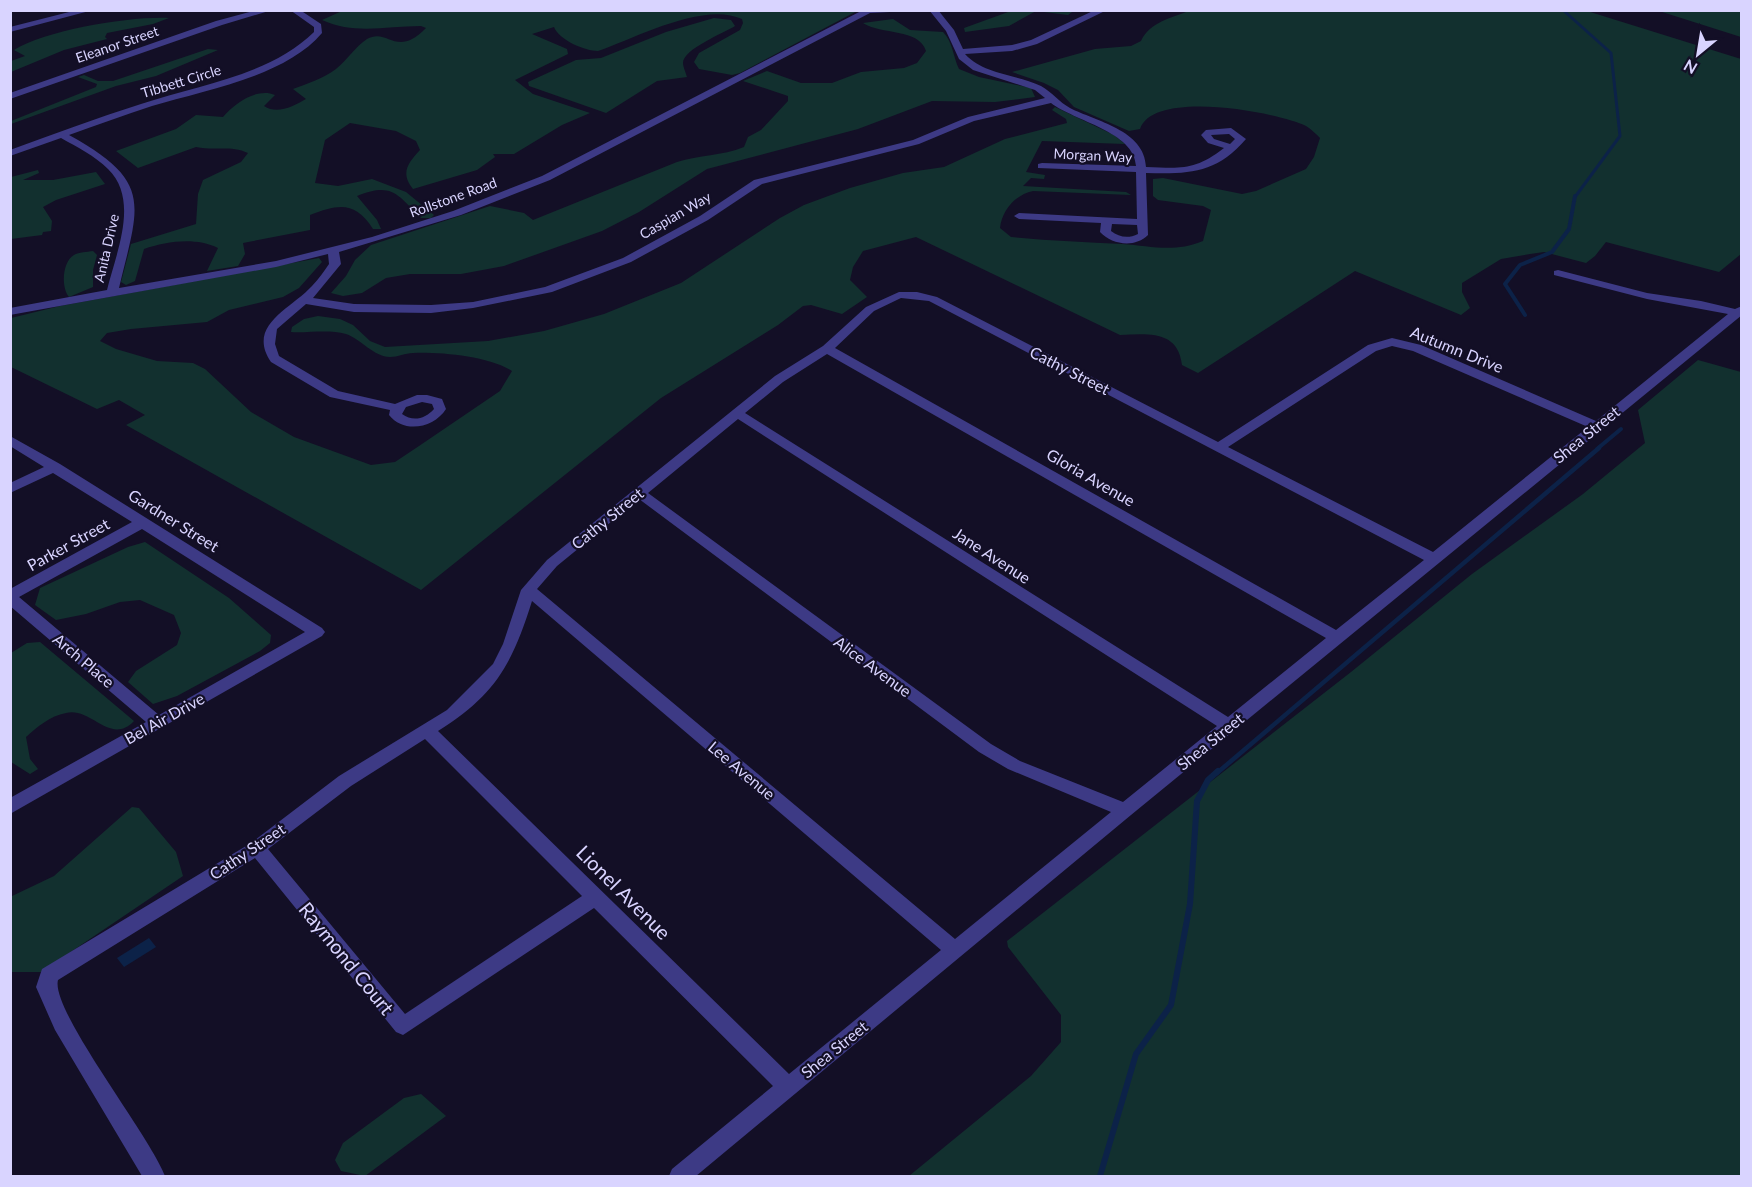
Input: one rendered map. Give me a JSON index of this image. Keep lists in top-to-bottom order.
{
  "streets": {
    "street": [
      "Eleanor Street",
      "Tibbett Circle",
      "Morgan Way",
      "Rollstone Road",
      "Caspian Way",
      "Anita Drive",
      "Autumn Drive",
      "Cathy Street",
      "Shea Street",
      "Gloria Avenue",
      "Gardner Street",
      "Parker Street",
      "Jane Avenue",
      "Arch Place",
      "Alice Avenue",
      "Bel Air Drive",
      "Lee Avenue",
      "Lionel Avenue",
      "Raymond Court"
    ]
  },
  "crossings": [
    ["Tibbett Circle", "Anita Drive"],
    ["Rollstone Road", "Anita Drive"],
    ["Autumn Drive", "Cathy Street"],
    ["Autumn Drive", "Shea Street"],
    ["Cathy Street", "Shea Street"],
    ["Cathy Street", "Gloria Avenue"],
    ["Cathy Street", "Jane Avenue"],
    ["Cathy Street", "Alice Avenue"],
    ["Cathy Street", "Lee Avenue"],
    ["Cathy Street", "Lionel Avenue"],
    ["Cathy Street", "Raymond Court"],
    ["Shea Street", "Gloria Avenue"],
    ["Shea Street", "Jane Avenue"],
    ["Shea Street", "Alice Avenue"],
    ["Shea Street", "Lee Avenue"],
    ["Shea Street", "Lionel Avenue"],
    ["Gardner Street", "Parker Street"],
    ["Gardner Street", "Bel Air Drive"],
    ["Parker Street", "Arch Place"],
    ["Arch Place", "Bel Air Drive"],
    ["Lionel Avenue", "Raymond Court"]
  ],
  "north": "bottom left"
}
